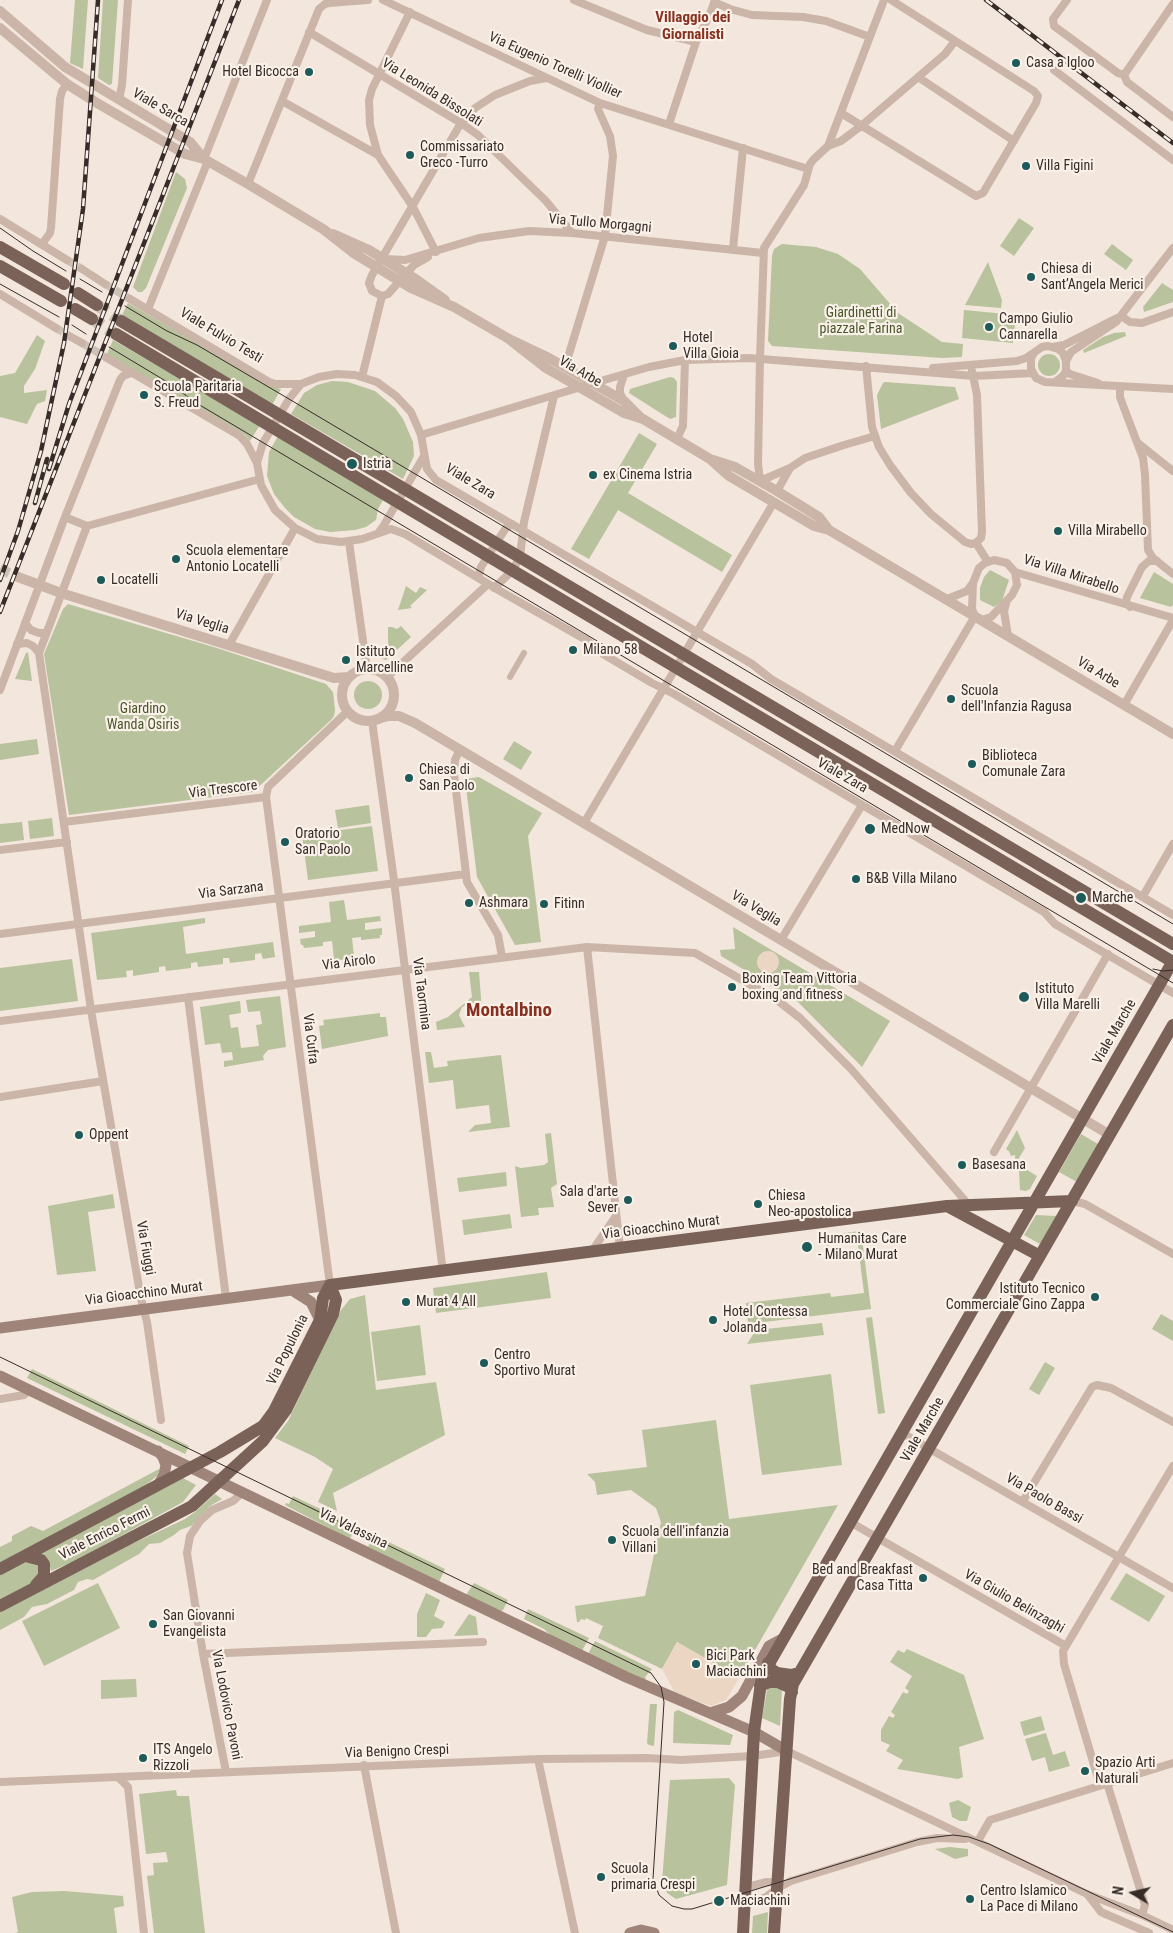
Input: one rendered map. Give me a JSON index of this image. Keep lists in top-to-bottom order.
{
  "streets": {
    "main road": [
      "Viale Zara",
      "Viale Marche",
      "Via Gioacchino Murat",
      "Via Populonia",
      "Via Valassina",
      "Viale Enrico Fermi"
    ],
    "street": [
      "Via Eugenio Torelli Viollier",
      "Via Leonida Bissolati",
      "Viale Sarca",
      "Via Tullo Morgagni",
      "Viale Fulvio Testi",
      "Via Arbe",
      "Via Villa Mirabello",
      "Via Veglia",
      "Via Trescore",
      "Via Sarzana",
      "Via Airolo",
      "Via Taormina",
      "Via Cufra",
      "Via Fiuggi",
      "Via Paolo Bassi",
      "Via Giulio Belinzaghi",
      "Via Lodovico Pavoni",
      "Via Benigno Crespi"
    ]
  },
  "crossings": [
    ["Via Leonida Bissolati", "Via Tullo Morgagni"],
    ["Viale Sarca", "Via Arbe"],
    ["Via Tullo Morgagni", "Via Arbe"],
    ["Viale Fulvio Testi", "Viale Zara"],
    ["Via Arbe", "Via Villa Mirabello"],
    ["Viale Zara", "Viale Marche"],
    ["Via Veglia", "Via Trescore"],
    ["Via Veglia", "Via Taormina"],
    ["Via Veglia", "Viale Marche"],
    ["Via Trescore", "Via Taormina"],
    ["Via Trescore", "Via Cufra"],
    ["Via Trescore", "Via Fiuggi"],
    ["Via Sarzana", "Via Taormina"],
    ["Via Sarzana", "Via Cufra"],
    ["Via Sarzana", "Via Fiuggi"],
    ["Via Airolo", "Via Taormina"],
    ["Via Airolo", "Via Cufra"],
    ["Via Airolo", "Via Gioacchino Murat"],
    ["Via Airolo", "Via Fiuggi"],
    ["Via Taormina", "Via Gioacchino Murat"],
    ["Viale Marche", "Via Gioacchino Murat"],
    ["Viale Marche", "Via Paolo Bassi"],
    ["Viale Marche", "Via Valassina"],
    ["Viale Marche", "Via Giulio Belinzaghi"],
    ["Viale Marche", "Via Benigno Crespi"],
    ["Via Cufra", "Via Gioacchino Murat"],
    ["Via Cufra", "Via Populonia"],
    ["Via Gioacchino Murat", "Via Fiuggi"],
    ["Via Gioacchino Murat", "Via Populonia"],
    ["Via Populonia", "Via Valassina"],
    ["Via Populonia", "Viale Enrico Fermi"],
    ["Via Valassina", "Viale Enrico Fermi"],
    ["Via Valassina", "Via Lodovico Pavoni"],
    ["Via Valassina", "Via Benigno Crespi"],
    ["Via Lodovico Pavoni", "Via Benigno Crespi"]
  ],
  "districts": ["Villaggio dei Giornalisti", "Montalbino"],
  "parks": ["Giardinetti di piazzale Farina", "Giardino Wanda Osiris"],
  "places": [
    "Casa a Igloo",
    "Hotel Bicocca",
    "Commissariato Greco -Turro",
    "Villa Figini",
    "Chiesa di Sant’Angela Merici",
    "Campo Giulio Cannarella",
    "Hotel Villa Gioia",
    "Scuola Paritaria S. Freud",
    "Istria",
    "ex Cinema Istria",
    "Villa Mirabello",
    "Scuola elementare Antonio Locatelli",
    "Locatelli",
    "Milano 58",
    "Istituto Marcelline",
    "Scuola dell'Infanzia Ragusa",
    "Biblioteca Comunale Zara",
    "Chiesa di San Paolo",
    "MedNow",
    "Oratorio San Paolo",
    "B&B Villa Milano",
    "Marche",
    "Ashmara",
    "Fitinn",
    "Boxing Team Vittoria boxing and fitness",
    "Istituto Villa Marelli",
    "Oppent",
    "Basesana",
    "Sala d'arte Sever",
    "Chiesa Neo-apostolica",
    "Humanitas Care - Milano Murat",
    "Istituto Tecnico Commerciale Gino Zappa",
    "Murat 4 All",
    "Hotel Contessa Jolanda",
    "Centro Sportivo Murat",
    "Scuola dell'infanzia Villani",
    "Bed and Breakfast Casa Titta",
    "San Giovanni Evangelista",
    "Bici Park Maciachini",
    "ITS Angelo Rizzoli",
    "Spazio Arti Naturali",
    "Scuola primaria Crespi",
    "Centro Islamico La Pace di Milano",
    "Maciachini"
  ],
  "north": "left"
}
